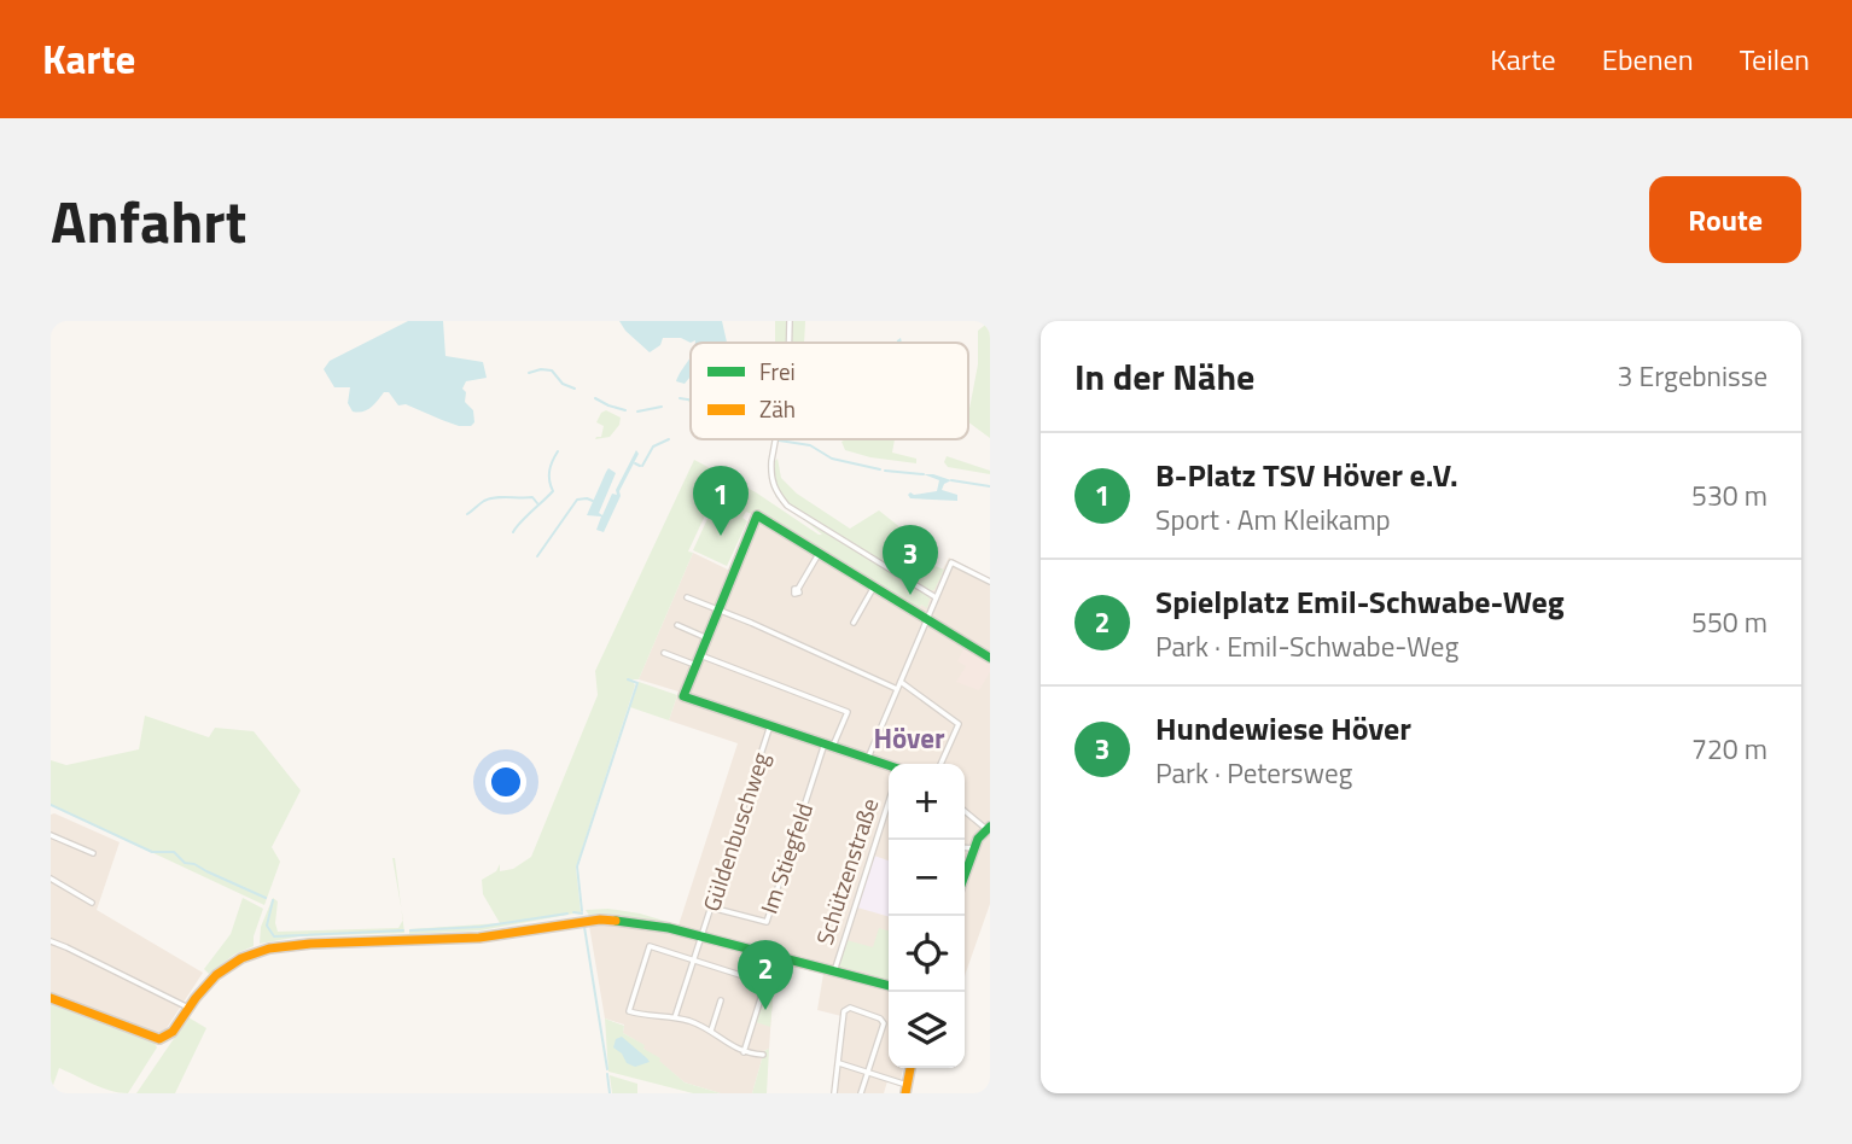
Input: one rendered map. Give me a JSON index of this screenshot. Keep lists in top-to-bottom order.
{
  "streets": {
    "street": ["Güldenbuschweg", "Im Stiegfeld", "Schützenstraße"]
  },
  "crossings": [
    ["Güldenbuschweg", "Im Stiegfeld"]
  ],
  "districts": ["Höver"],
  "legend": ["Frei", "Zäh"],
  "page": {
    "header": "Karte",
    "nav": ["Karte", "Ebenen", "Teilen"],
    "title": "Anfahrt",
    "buttons": "Route",
    "heading": ["In der Nähe", "3 Ergebnisse"],
    "list": [
      {
        "mark": "1",
        "name": "B-Platz TSV Höver e.V.",
        "note": "Sport · Am Kleikamp",
        "value": "530 m"
      },
      {
        "mark": "2",
        "name": "Spielplatz Emil-Schwabe-Weg",
        "note": "Park · Emil-Schwabe-Weg",
        "value": "550 m"
      },
      {
        "mark": "3",
        "name": "Hundewiese Höver",
        "note": "Park · Petersweg",
        "value": "720 m"
      }
    ],
    "pins": ["1", "3", "2"],
    "map_buttons": ["+", "−"]
  }
}
